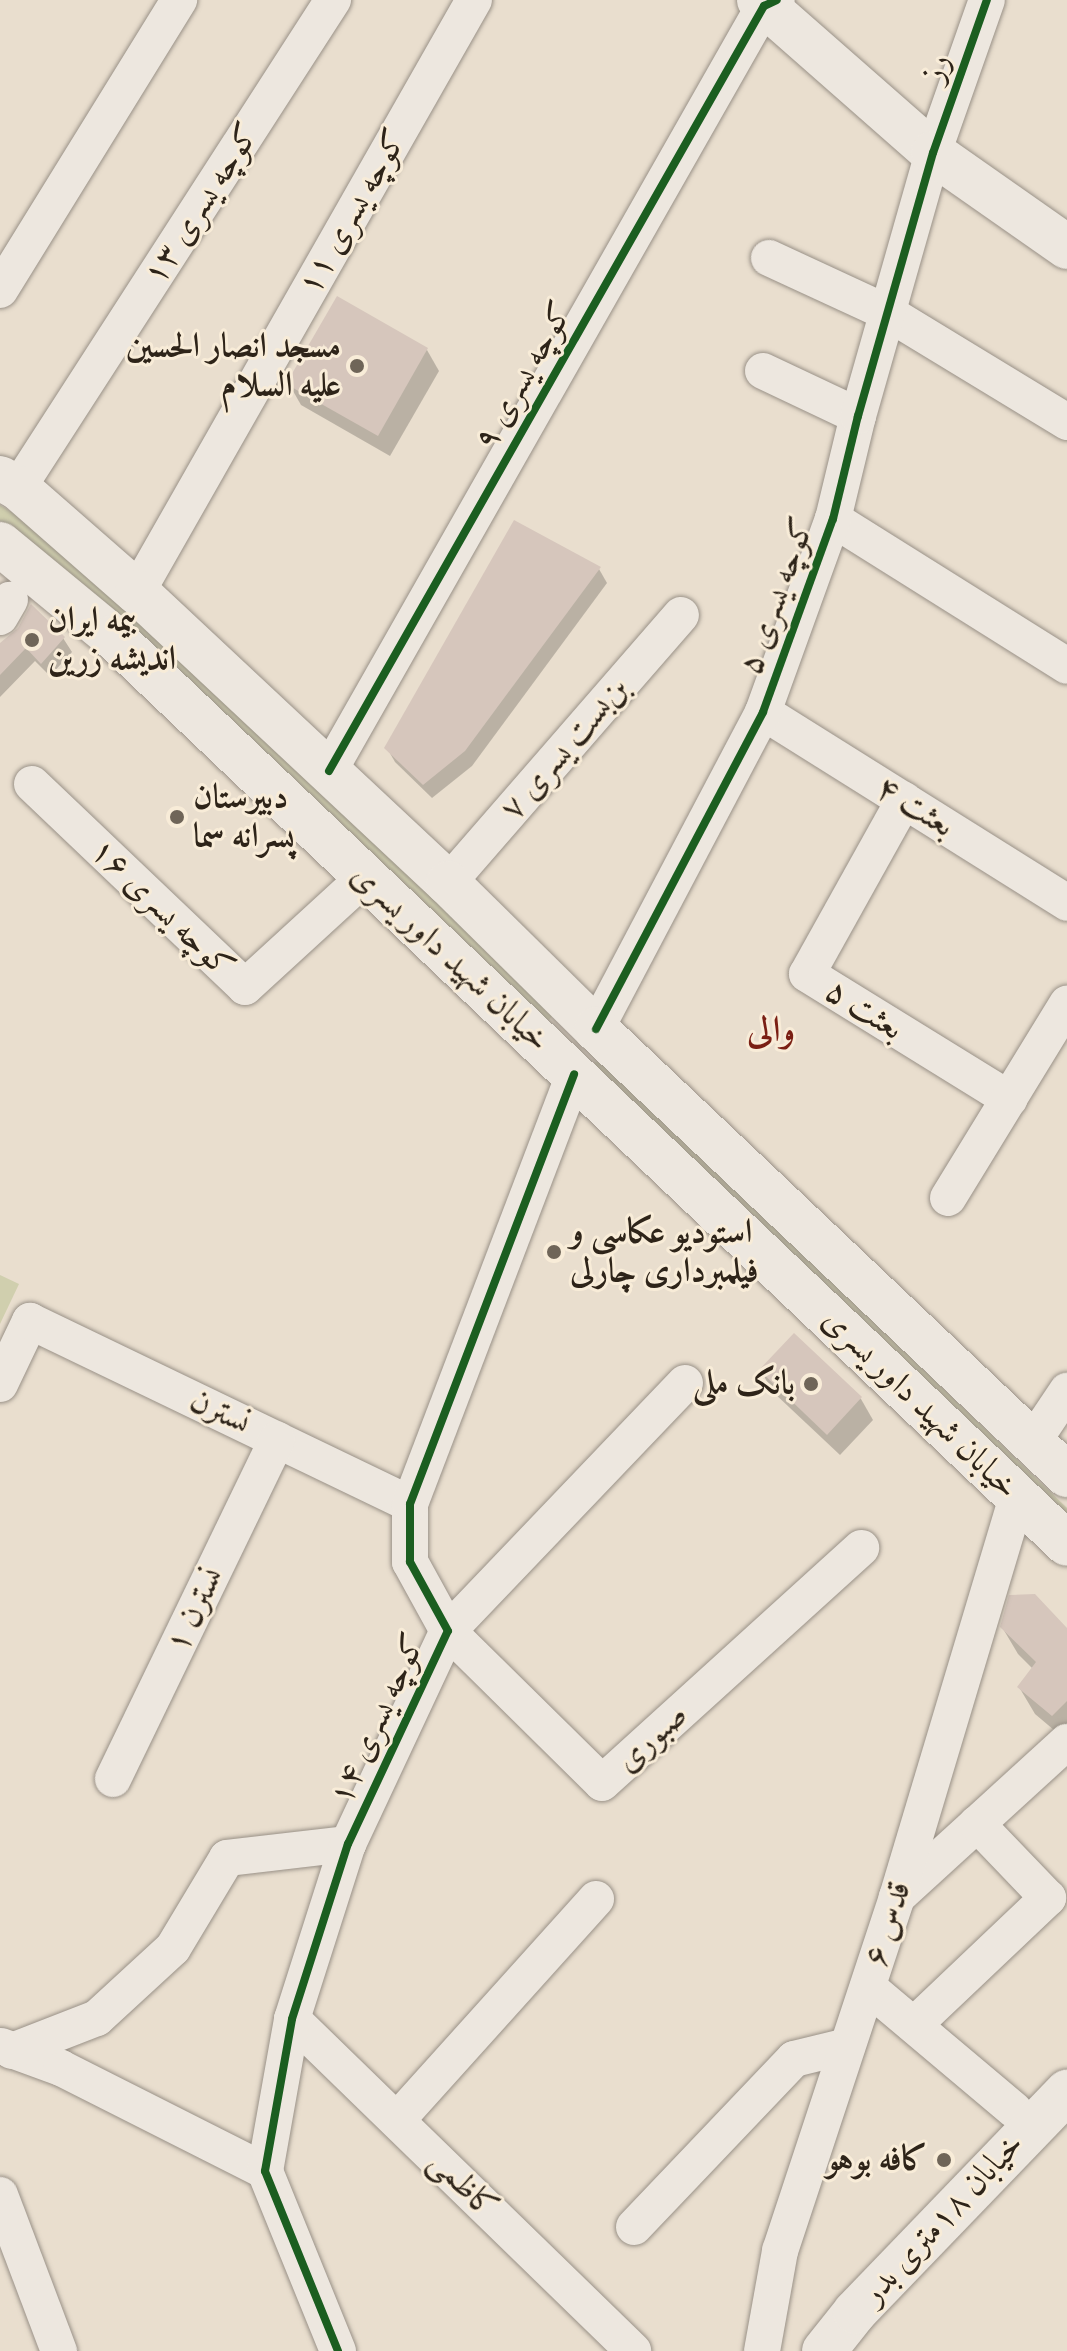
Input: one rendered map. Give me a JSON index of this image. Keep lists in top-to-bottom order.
{
  "streets": {
    "main road": ["خیابان شهید داور یسری", "خیابان ۱۸متری بدر"],
    "street": [
      "رز",
      "کوچه یسری ۱۳",
      "کوچه یسری ۱۱",
      "کوچه یسری ۹",
      "کوچه یسری ۵",
      "بن‌بست یسری ۷",
      "بعثت ۴",
      "کوچه یسری ۱۶",
      "بعثت ۵",
      "نسترن",
      "نسترن ۱",
      "کوچه یسری ۱۴",
      "صبوری",
      "قدس ۶",
      "کاظمی"
    ]
  },
  "crossings": [
    ["رز", "کوچه یسری ۵"],
    ["کوچه یسری ۱۳", "خیابان شهید داور یسری"],
    ["کوچه یسری ۱۱", "خیابان شهید داور یسری"],
    ["کوچه یسری ۹", "خیابان شهید داور یسری"],
    ["کوچه یسری ۵", "بعثت ۴"],
    ["کوچه یسری ۵", "خیابان شهید داور یسری"],
    ["بن‌بست یسری ۷", "خیابان شهید داور یسری"],
    ["بعثت ۴", "بعثت ۵"],
    ["کوچه یسری ۱۶", "خیابان شهید داور یسری"],
    ["خیابان شهید داور یسری", "کوچه یسری ۱۴"],
    ["خیابان شهید داور یسری", "قدس ۶"],
    ["نسترن", "نسترن ۱"],
    ["نسترن", "کوچه یسری ۱۴"],
    ["کوچه یسری ۱۴", "صبوری"],
    ["کوچه یسری ۱۴", "کاظمی"]
  ],
  "districts": ["والی"],
  "places": [
    "مسجد انصار الحسین علیه السلام",
    "بیمه ایران اندیشه زرین",
    "دبیرستان پسرانه سما",
    "استودیو عکاسی و فیلمبرداری چارلی",
    "بانک ملی",
    "کافه بوهو"
  ]
}
